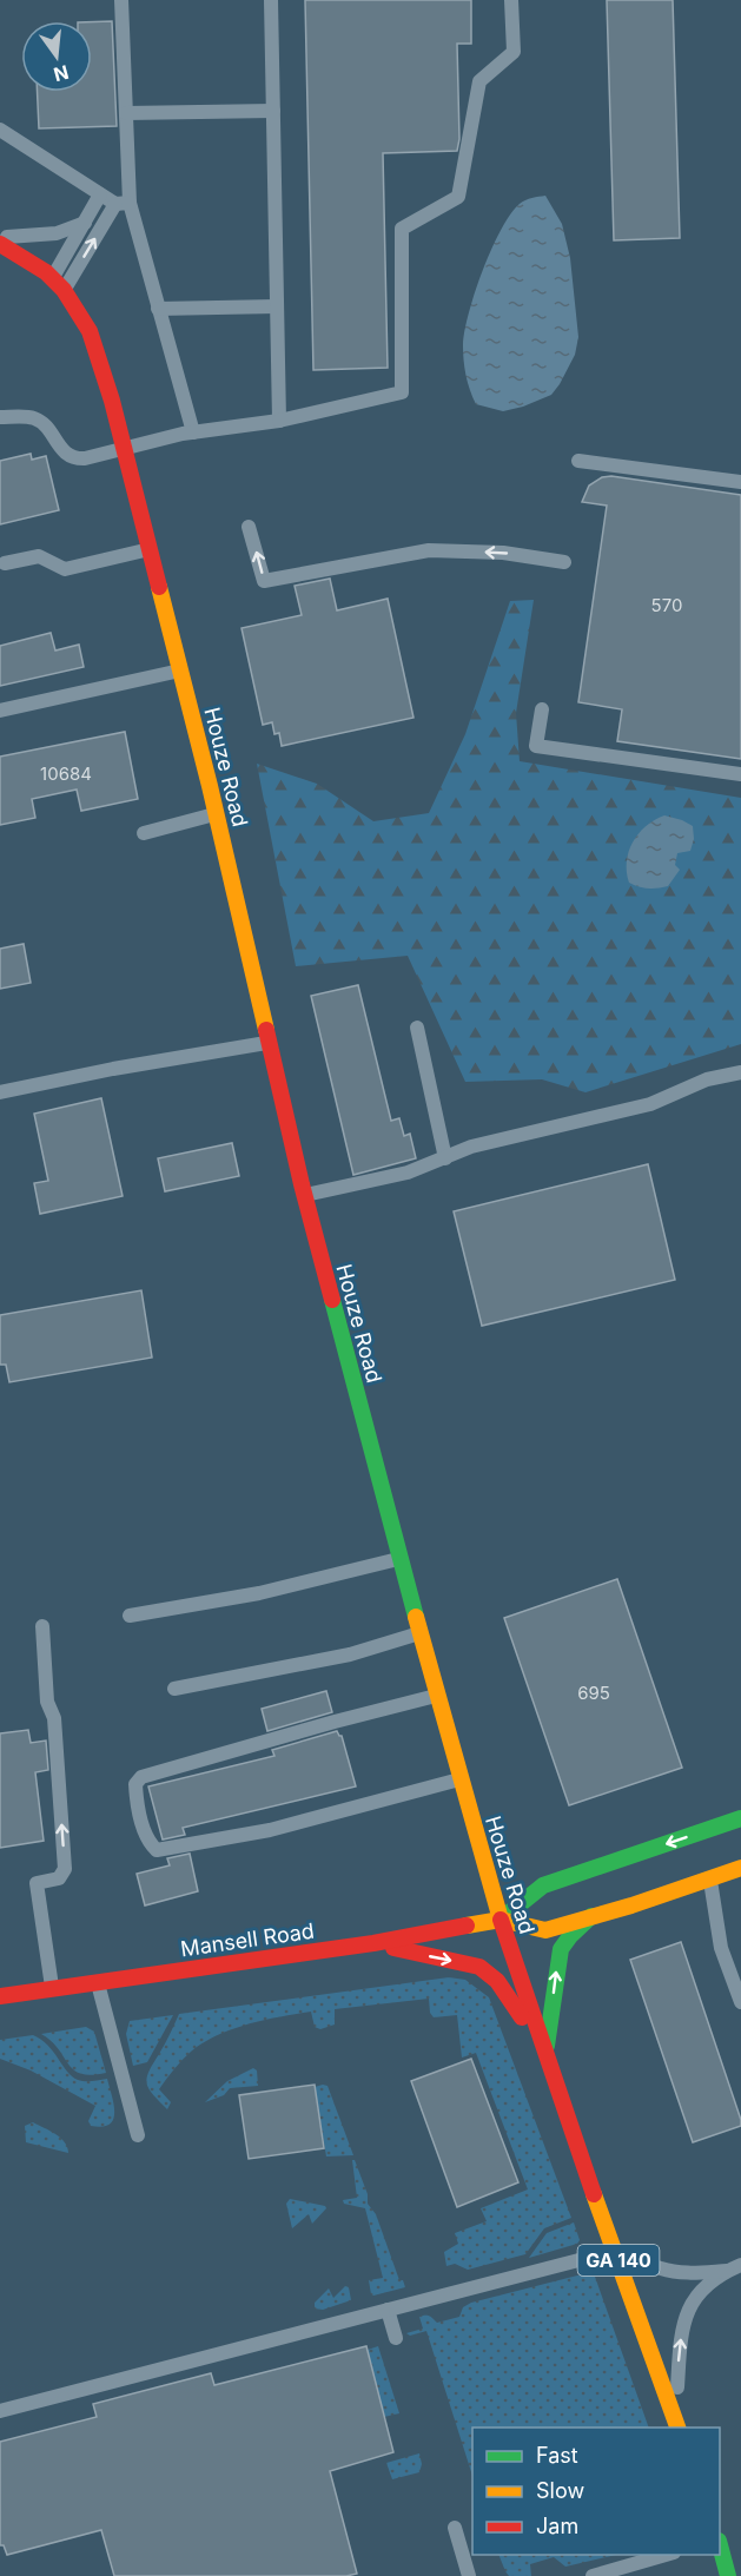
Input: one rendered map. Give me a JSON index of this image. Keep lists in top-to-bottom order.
{
  "streets": {
    "main road": ["Houze Road", "Mansell Road", "GA 140"]
  },
  "crossings": [
    ["Houze Road", "Mansell Road"]
  ],
  "house_numbers": ["570", "10684", "695"],
  "legend": ["Fast", "Slow", "Jam"],
  "north": "bottom"
}
